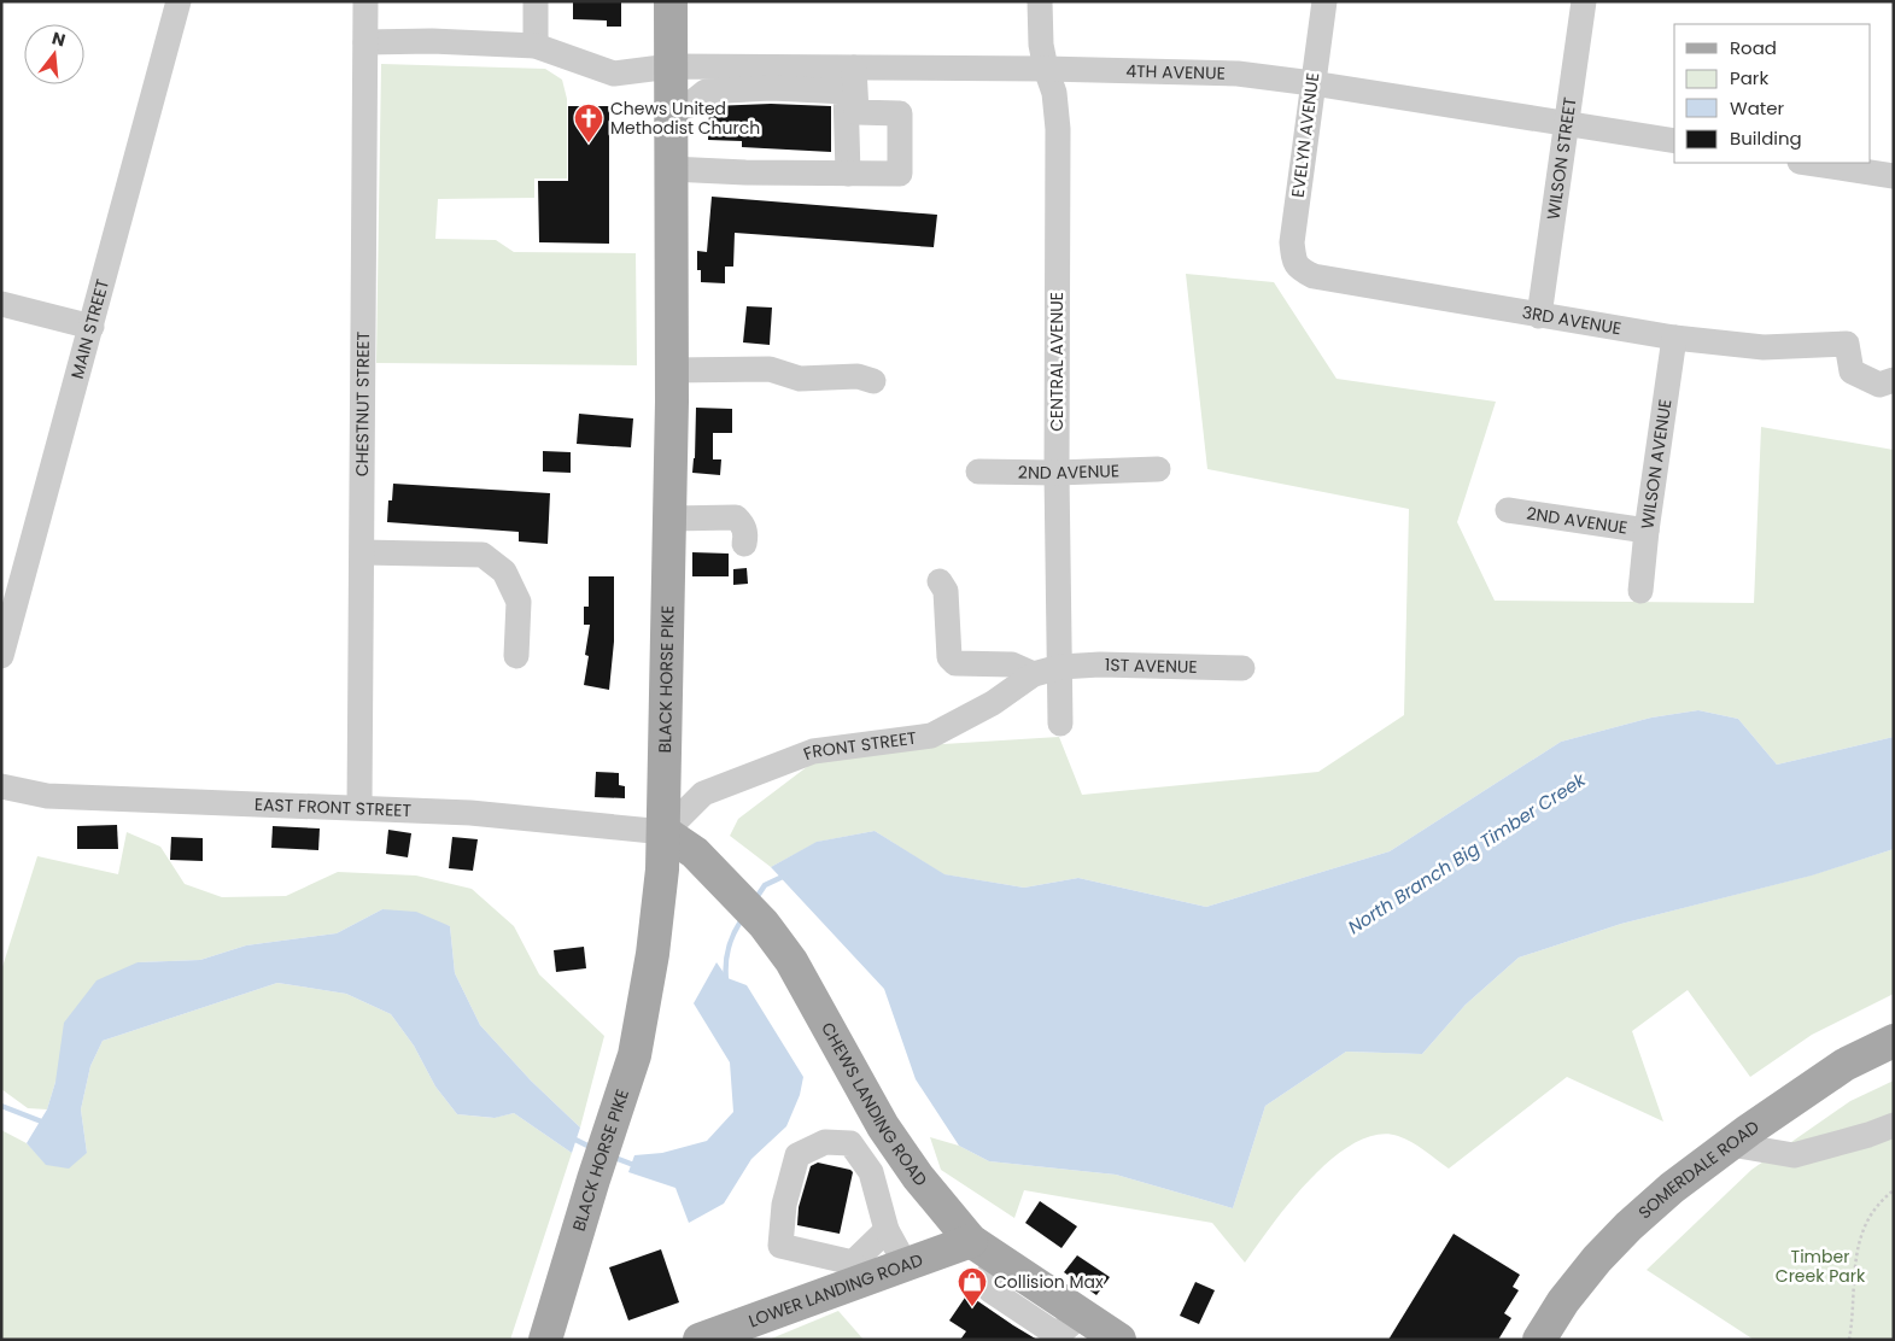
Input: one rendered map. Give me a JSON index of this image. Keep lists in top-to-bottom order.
{
  "streets": {
    "main road": [
      "BLACK HORSE PIKE",
      "CHEWS LANDING ROAD",
      "SOMERDALE ROAD",
      "LOWER LANDING ROAD"
    ],
    "street": [
      "4TH AVENUE",
      "EVELYN AVENUE",
      "WILSON STREET",
      "3RD AVENUE",
      "MAIN STREET",
      "CENTRAL AVENUE",
      "CHESTNUT STREET",
      "WILSON AVENUE",
      "2ND AVENUE",
      "1ST AVENUE",
      "FRONT STREET",
      "EAST FRONT STREET"
    ]
  },
  "crossings": [
    ["4TH AVENUE", "EVELYN AVENUE"],
    ["4TH AVENUE", "WILSON STREET"],
    ["4TH AVENUE", "CENTRAL AVENUE"],
    ["4TH AVENUE", "CHESTNUT STREET"],
    ["4TH AVENUE", "BLACK HORSE PIKE"],
    ["EVELYN AVENUE", "3RD AVENUE"],
    ["WILSON STREET", "3RD AVENUE"],
    ["3RD AVENUE", "WILSON AVENUE"],
    ["CENTRAL AVENUE", "2ND AVENUE"],
    ["CENTRAL AVENUE", "1ST AVENUE"],
    ["CENTRAL AVENUE", "FRONT STREET"],
    ["CHESTNUT STREET", "EAST FRONT STREET"],
    ["WILSON AVENUE", "2ND AVENUE"],
    ["1ST AVENUE", "FRONT STREET"],
    ["BLACK HORSE PIKE", "FRONT STREET"],
    ["BLACK HORSE PIKE", "EAST FRONT STREET"],
    ["BLACK HORSE PIKE", "CHEWS LANDING ROAD"],
    ["FRONT STREET", "EAST FRONT STREET"],
    ["FRONT STREET", "CHEWS LANDING ROAD"],
    ["EAST FRONT STREET", "CHEWS LANDING ROAD"],
    ["CHEWS LANDING ROAD", "LOWER LANDING ROAD"]
  ],
  "water": ["North Branch Big Timber Creek"],
  "parks": ["Timber Creek Park"],
  "places": {
    "church": ["Chews United Methodist Church"],
    "shop": ["Collision Max"]
  },
  "legend": [
    "Road",
    "Park",
    "Water",
    "Building"
  ],
  "north": "top"
}
